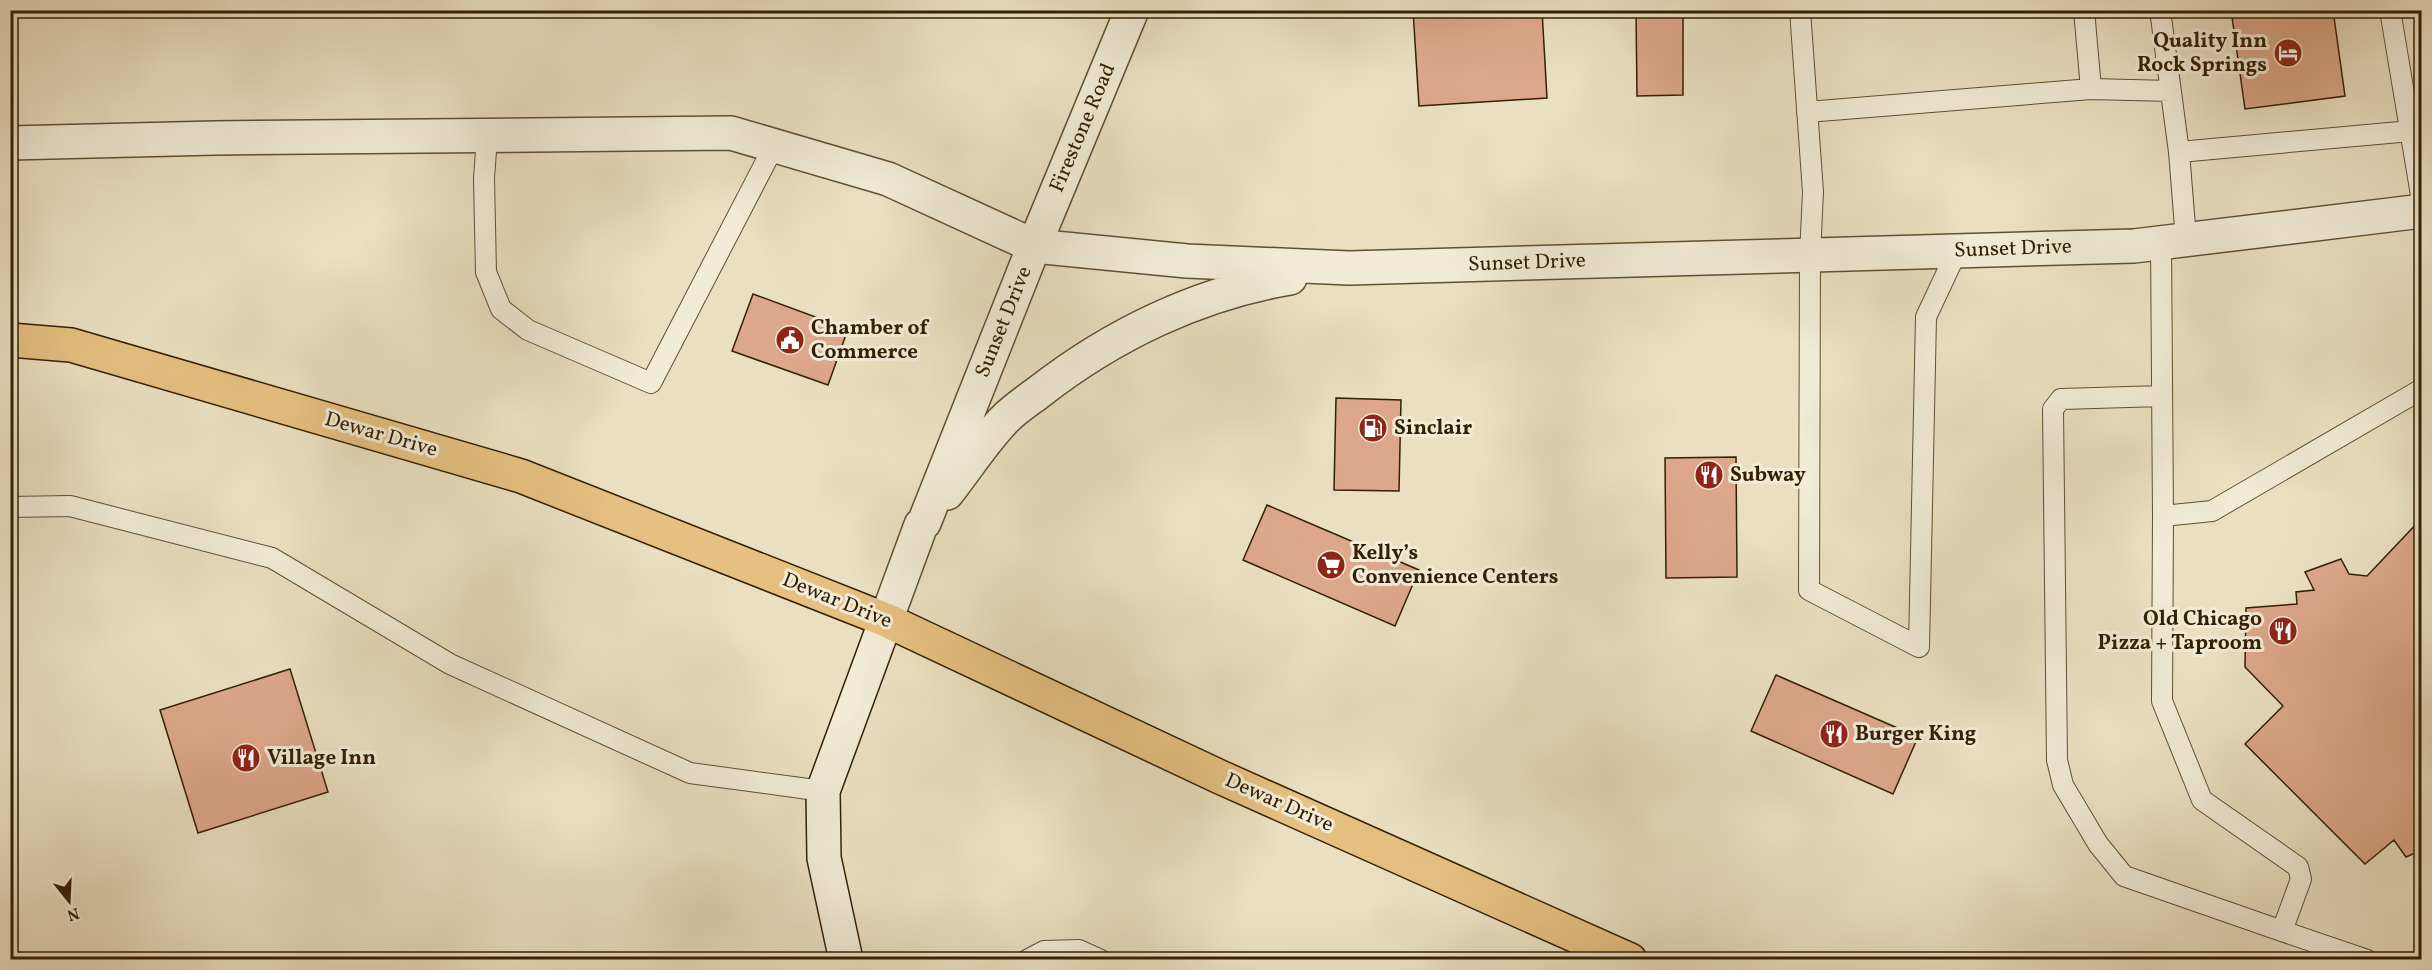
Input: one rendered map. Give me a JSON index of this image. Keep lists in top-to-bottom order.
{
  "streets": {
    "main road": ["Dewar Drive"],
    "street": ["Firestone Road", "Sunset Drive"]
  },
  "crossings": [
    ["Firestone Road", "Sunset Drive"],
    ["Sunset Drive", "Dewar Drive"]
  ],
  "places": {
    "hotel": ["Quality Inn Rock Springs"],
    "public building": ["Chamber of Commerce"],
    "fuel station": ["Sinclair"],
    "restaurant": [
      "Subway",
      "Old Chicago Pizza + Taproom",
      "Burger King",
      "Village Inn"
    ],
    "supermarket": ["Kelly’s Convenience Centers"]
  },
  "north": "bottom"
}
